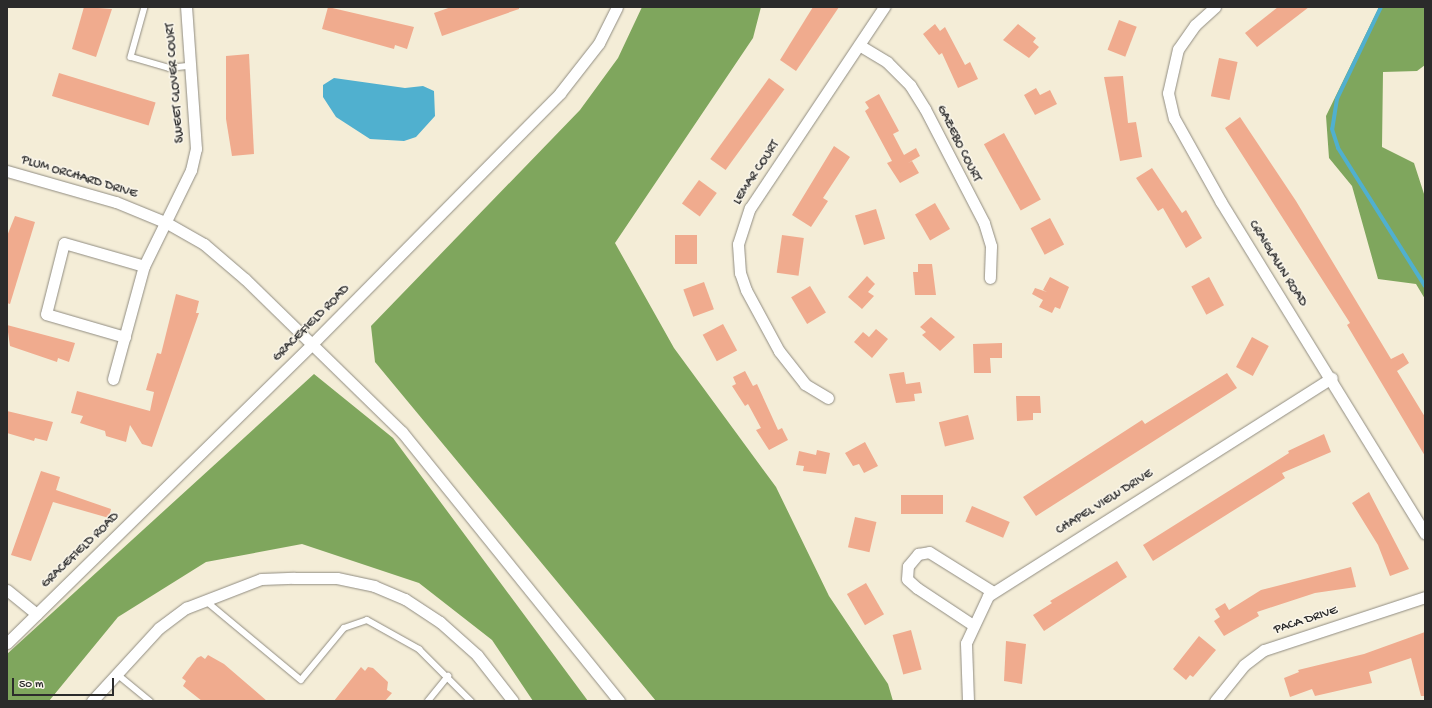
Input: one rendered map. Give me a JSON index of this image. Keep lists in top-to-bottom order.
{
  "streets": {
    "street": [
      "SWEET CLOVER COURT",
      "GAZEBO COURT",
      "LEMAR COURT",
      "PLUM ORCHARD DRIVE",
      "CRAIGLAWN ROAD",
      "GRACEFIELD ROAD",
      "CHAPEL VIEW DRIVE",
      "PACA DRIVE"
    ]
  },
  "crossings": [
    ["SWEET CLOVER COURT", "PLUM ORCHARD DRIVE"],
    ["GAZEBO COURT", "LEMAR COURT"],
    ["PLUM ORCHARD DRIVE", "GRACEFIELD ROAD"],
    ["CRAIGLAWN ROAD", "CHAPEL VIEW DRIVE"]
  ],
  "scale_bar": "50 m"
}
